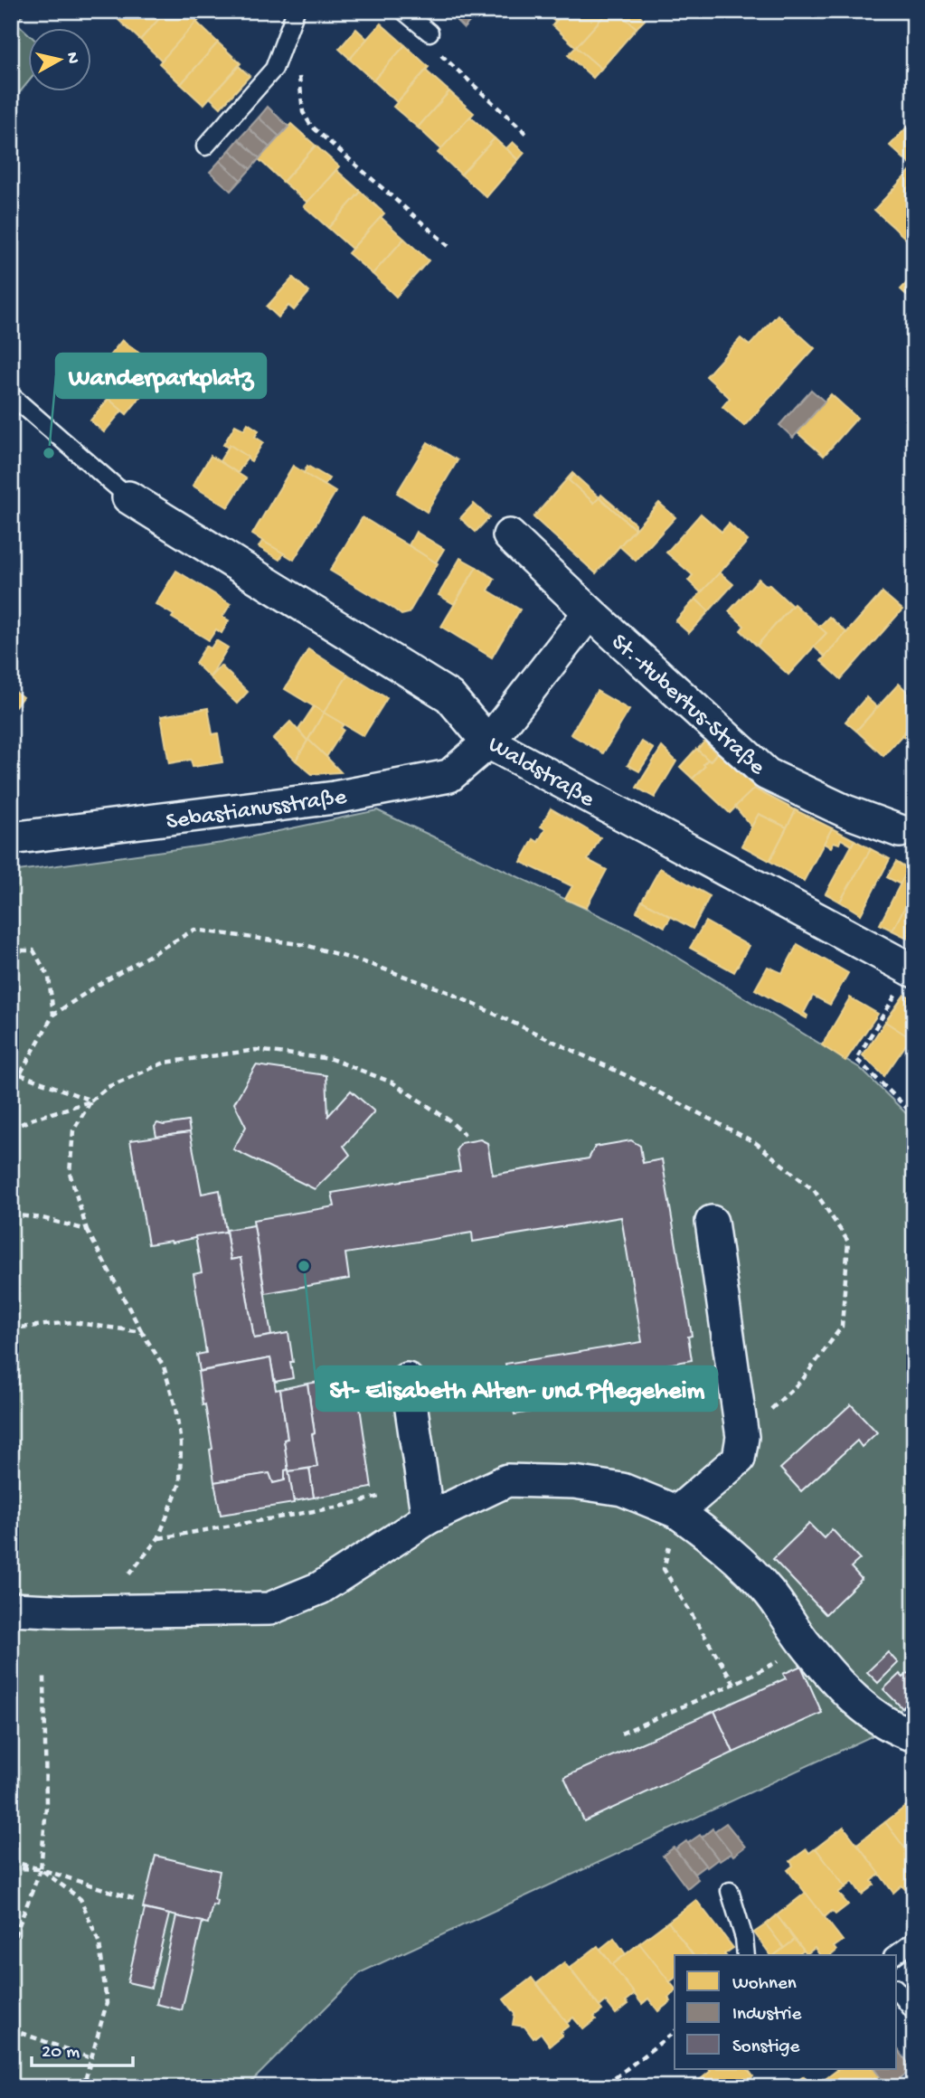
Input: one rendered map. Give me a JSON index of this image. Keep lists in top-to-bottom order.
{
  "streets": {
    "street": ["St.-Hubertus-Straße", "Waldstraße", "Sebastianusstraße"]
  },
  "crossings": [
    ["St.-Hubertus-Straße", "Waldstraße"],
    ["St.-Hubertus-Straße", "Sebastianusstraße"],
    ["Waldstraße", "Sebastianusstraße"]
  ],
  "places": ["Wanderparkplatz", "St- Elisabeth Alten- und Pflegeheim"],
  "legend": ["Wohnen", "Industrie", "Sonstige"],
  "scale_bar": "20 m",
  "north": "right"
}
